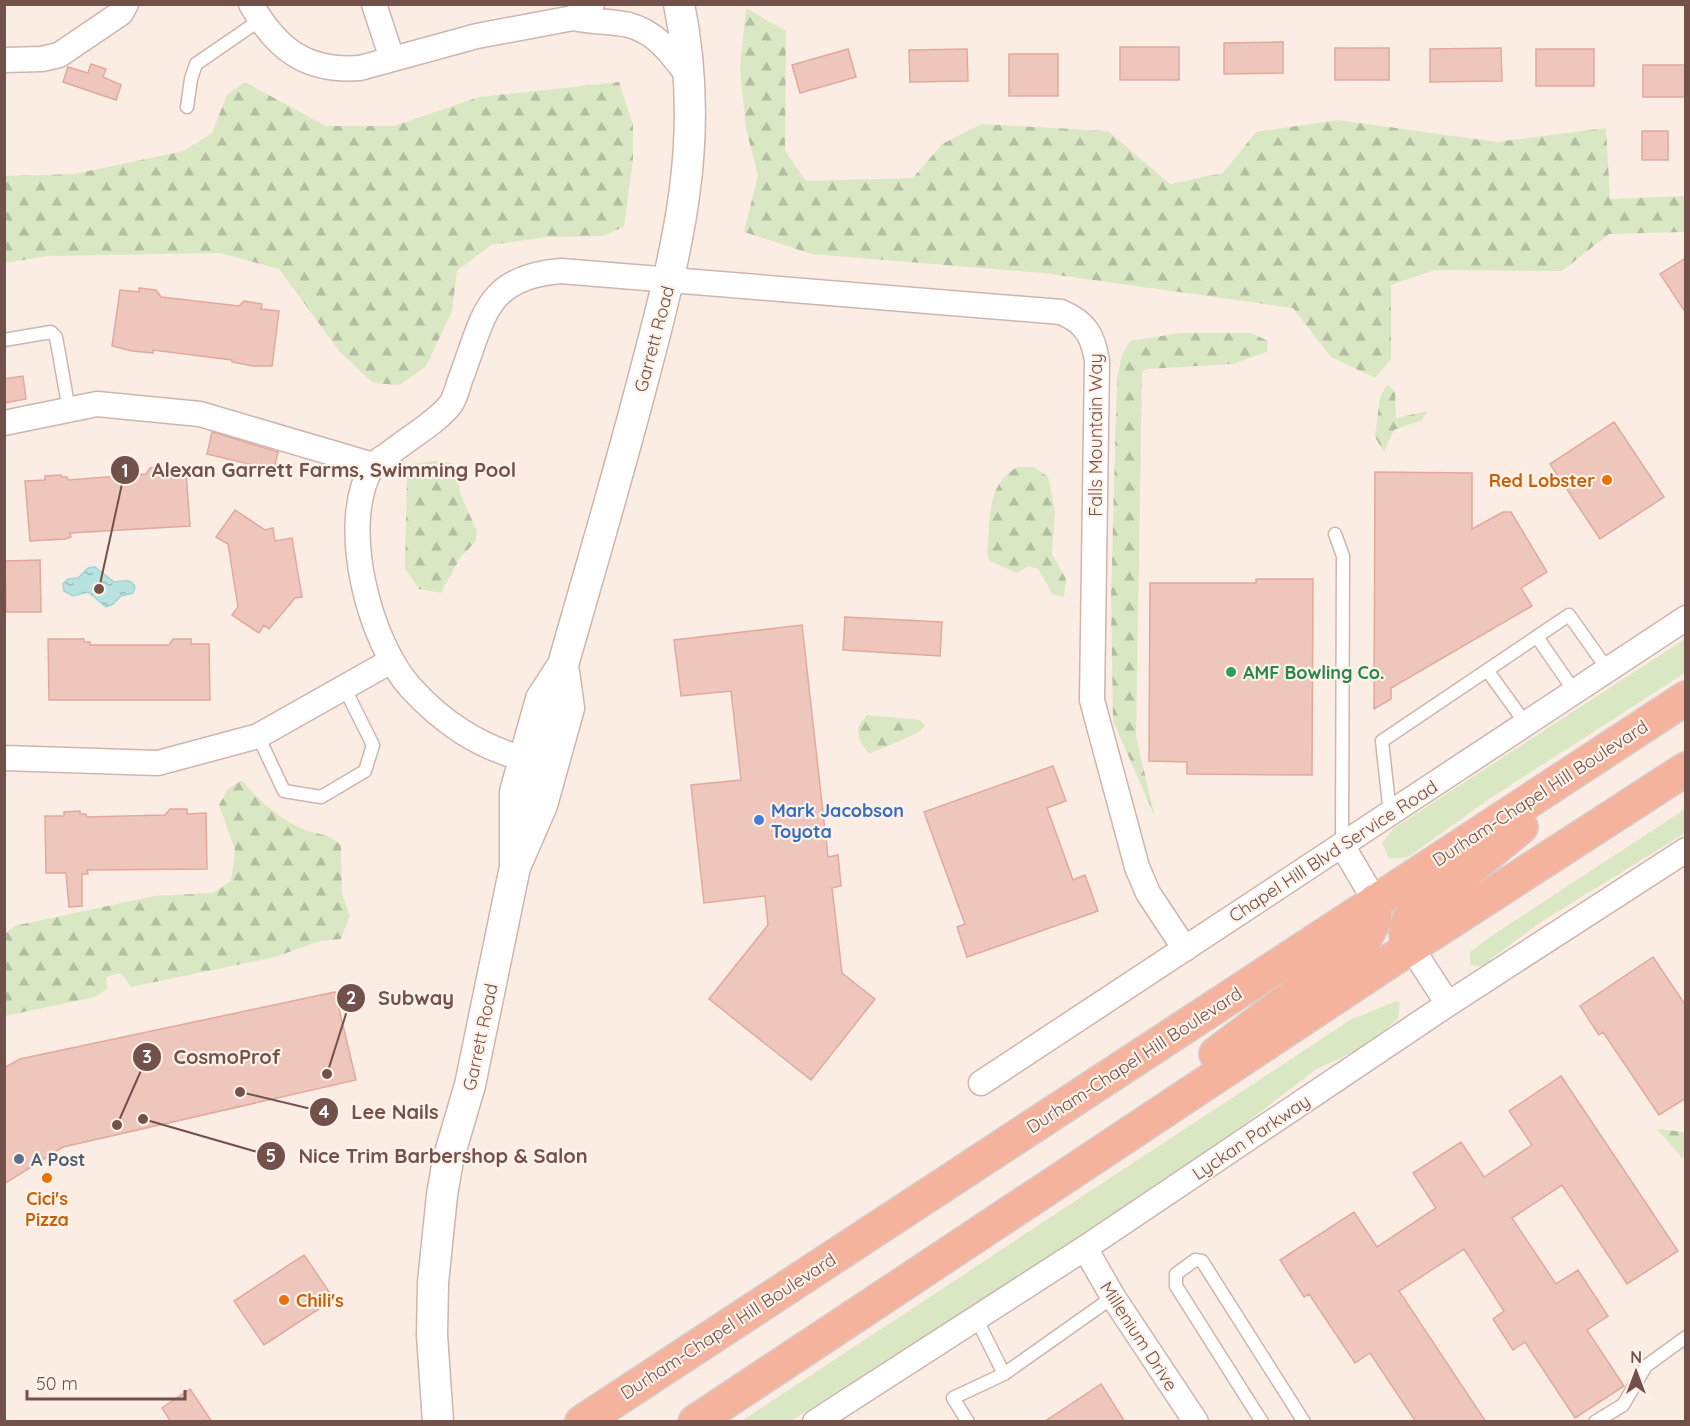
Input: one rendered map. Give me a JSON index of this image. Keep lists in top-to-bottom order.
{
  "streets": {
    "highway": ["Durham-Chapel Hill Boulevard"],
    "street": [
      "Garrett Road",
      "Falls Mountain Way",
      "Chapel Hill Blvd Service Road",
      "Lyckan Parkway",
      "Millenium Drive"
    ]
  },
  "crossings": [
    ["Garrett Road", "Falls Mountain Way"],
    ["Falls Mountain Way", "Chapel Hill Blvd Service Road"],
    ["Lyckan Parkway", "Millenium Drive"]
  ],
  "places": [
    "Red Lobster",
    "Alexan Garrett Farms, Swimming Pool",
    "AMF Bowling Co.",
    "Mark Jacobson Toyota",
    "Subway",
    "Lee Nails",
    "Nice Trim Barbershop & Salon",
    "CosmoProf",
    "A Post",
    "Cici's Pizza",
    "Chili's"
  ],
  "scale_bar": "50 m",
  "north": "top"
}
